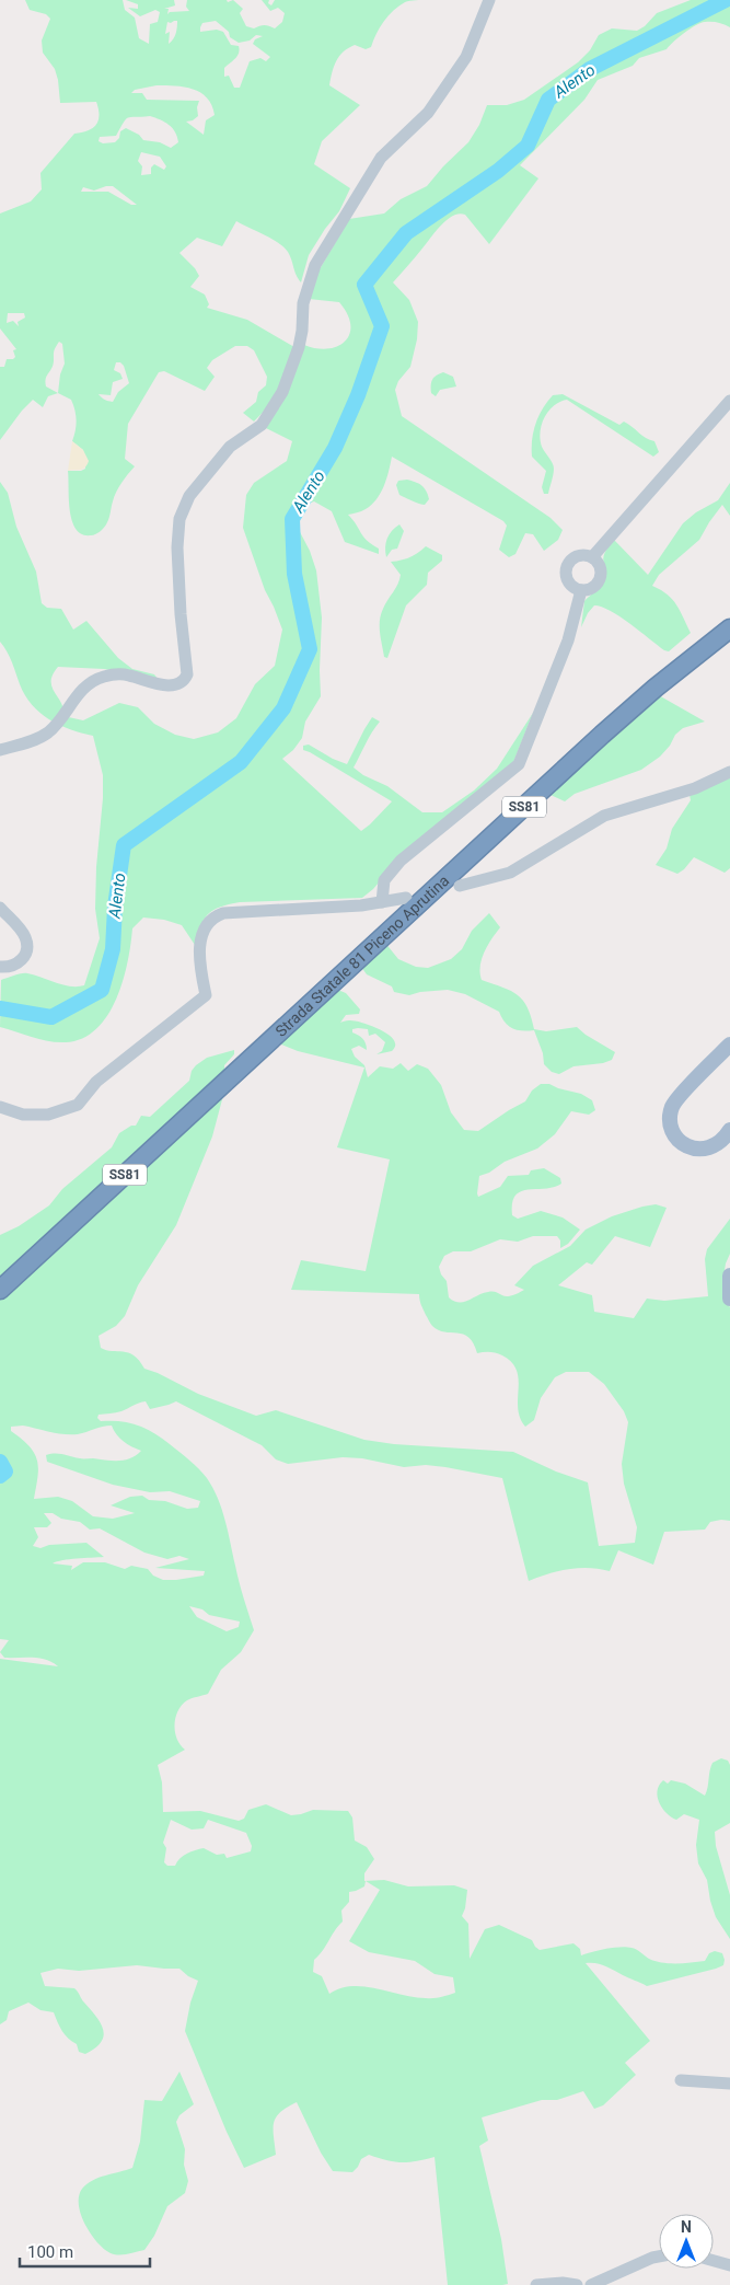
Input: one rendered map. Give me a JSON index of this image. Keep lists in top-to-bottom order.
{
  "streets": {
    "highway": ["SS81", "Strada Statale 81 Piceno Aprutina"]
  },
  "water": ["Alento"],
  "scale_bar": "100 m",
  "north": "top"
}
